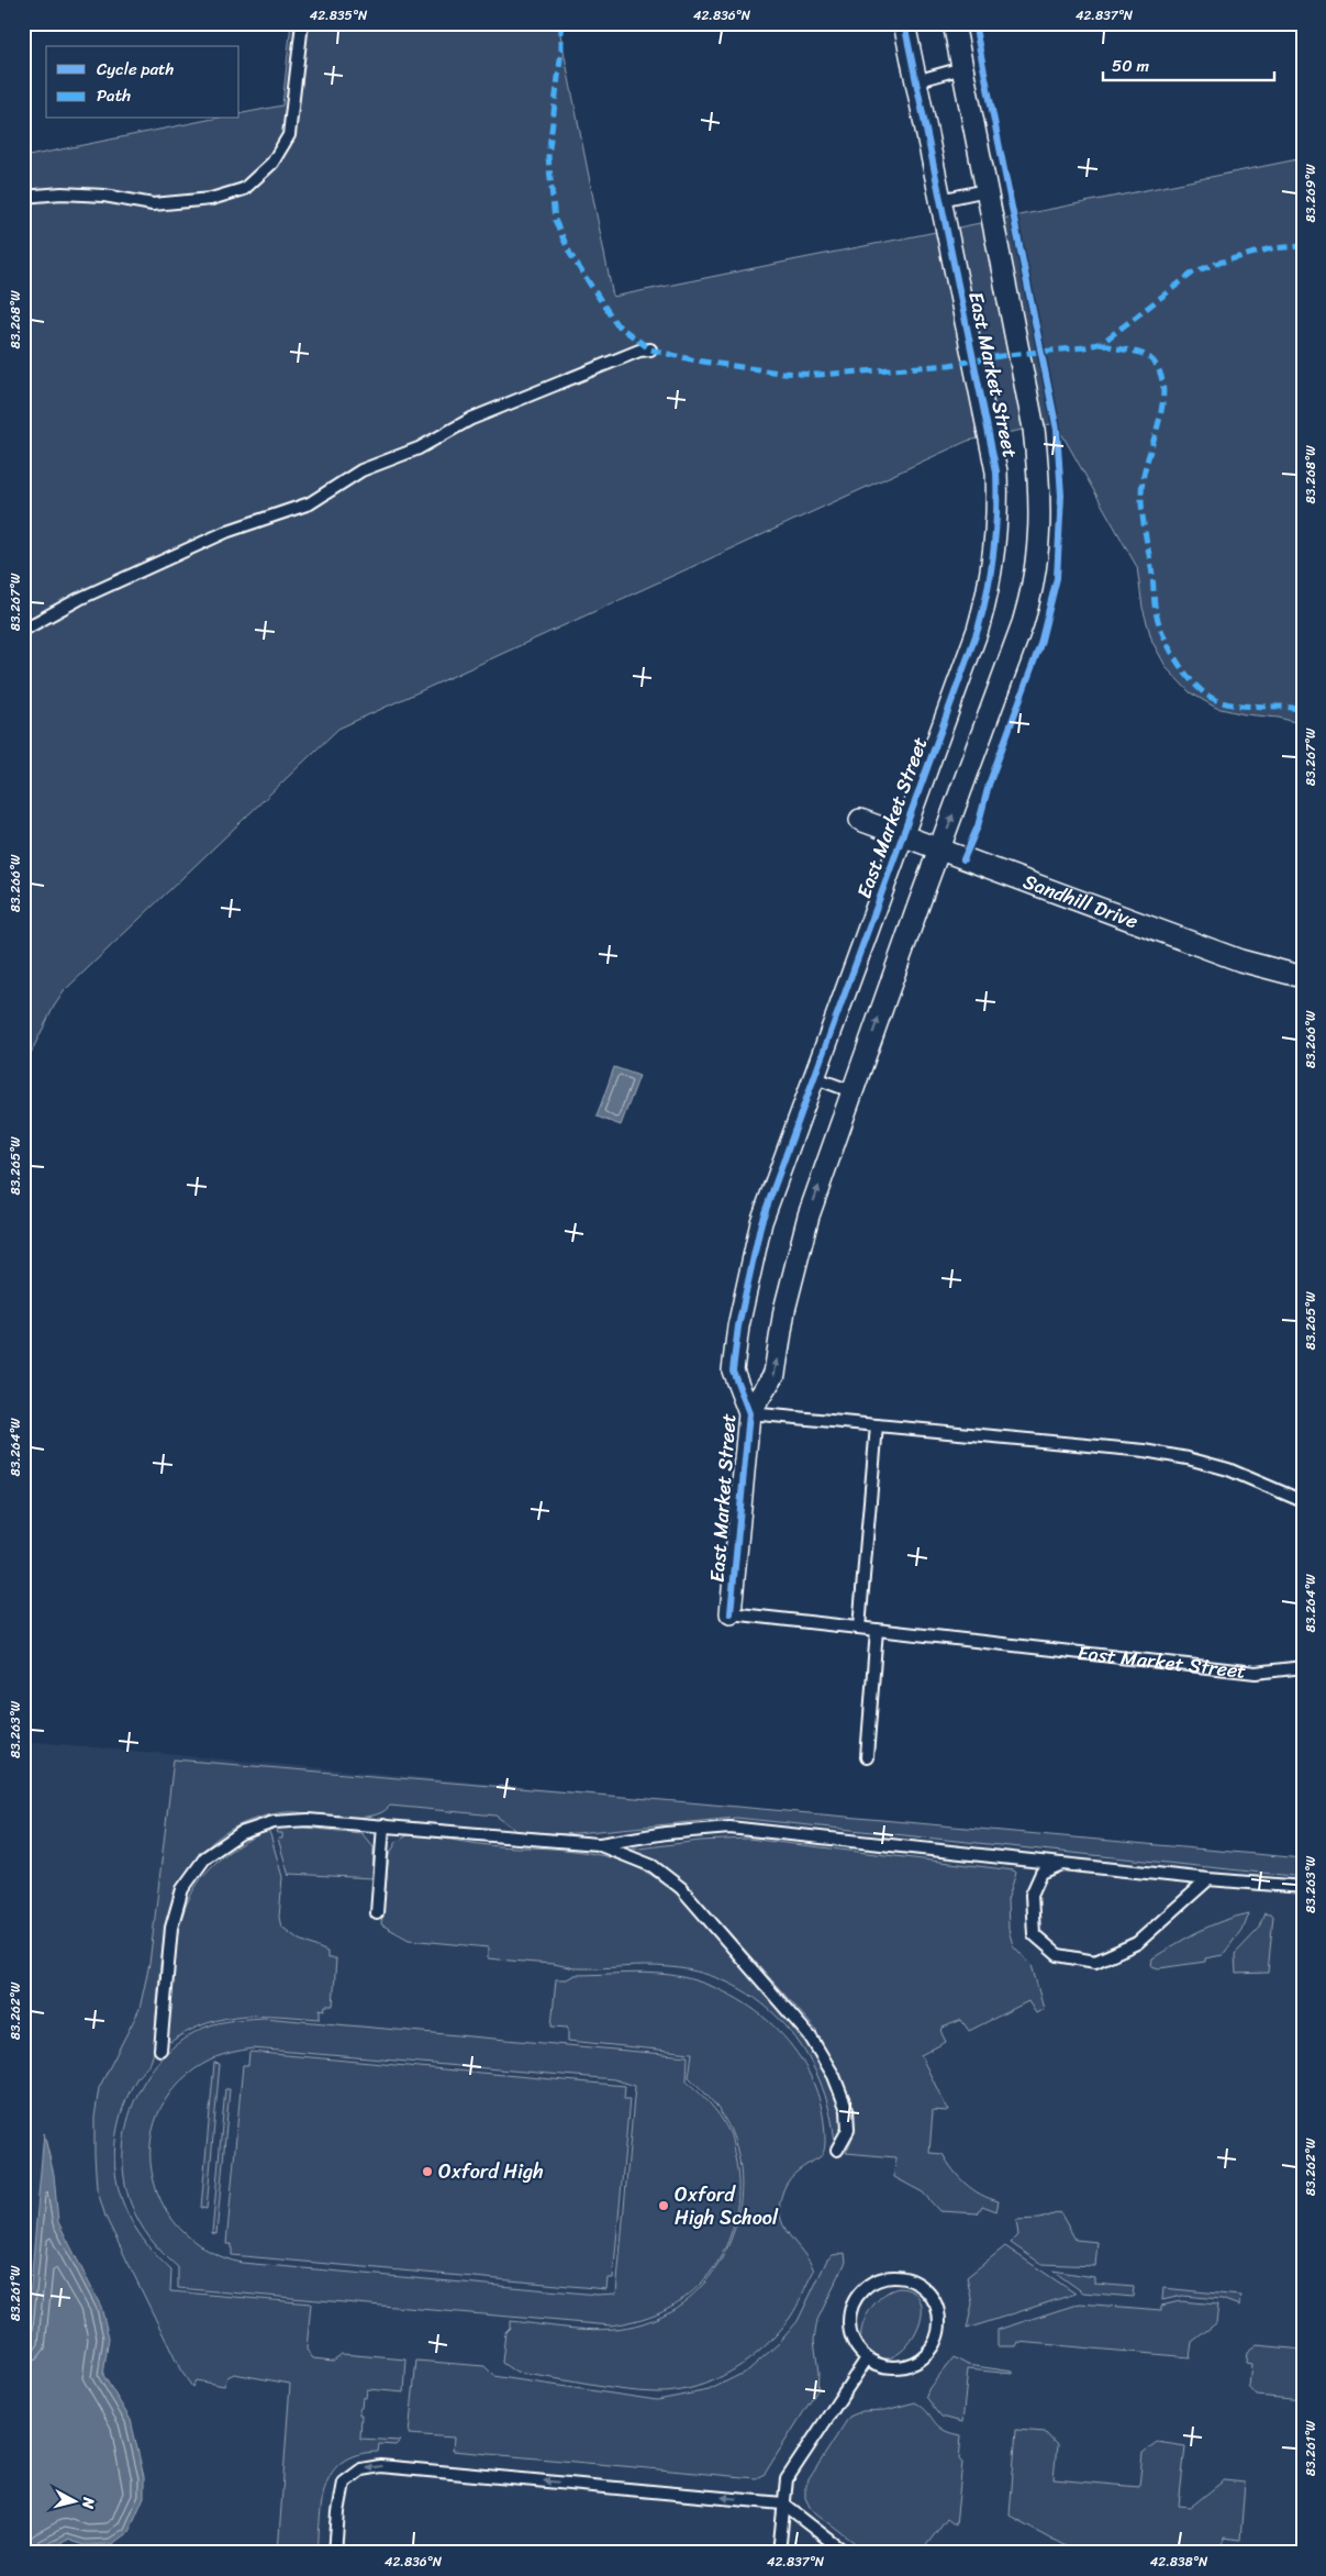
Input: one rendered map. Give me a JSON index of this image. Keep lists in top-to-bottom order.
{
  "streets": {
    "street": ["East Market Street", "Sandhill Drive"]
  },
  "crossings": [
    ["East Market Street", "Sandhill Drive"]
  ],
  "places": ["Oxford High", "Oxford High School"],
  "legend": ["Cycle path", "Path"],
  "scale_bar": "50 m",
  "north": "right",
  "coordinates": [
    "42.835°N",
    "42.836°N",
    "42.837°N",
    "83.269°W",
    "83.268°W",
    "83.267°W",
    "83.266°W",
    "83.265°W",
    "83.264°W",
    "83.263°W",
    "83.262°W",
    "83.261°W",
    "42.838°N"
  ]
}
